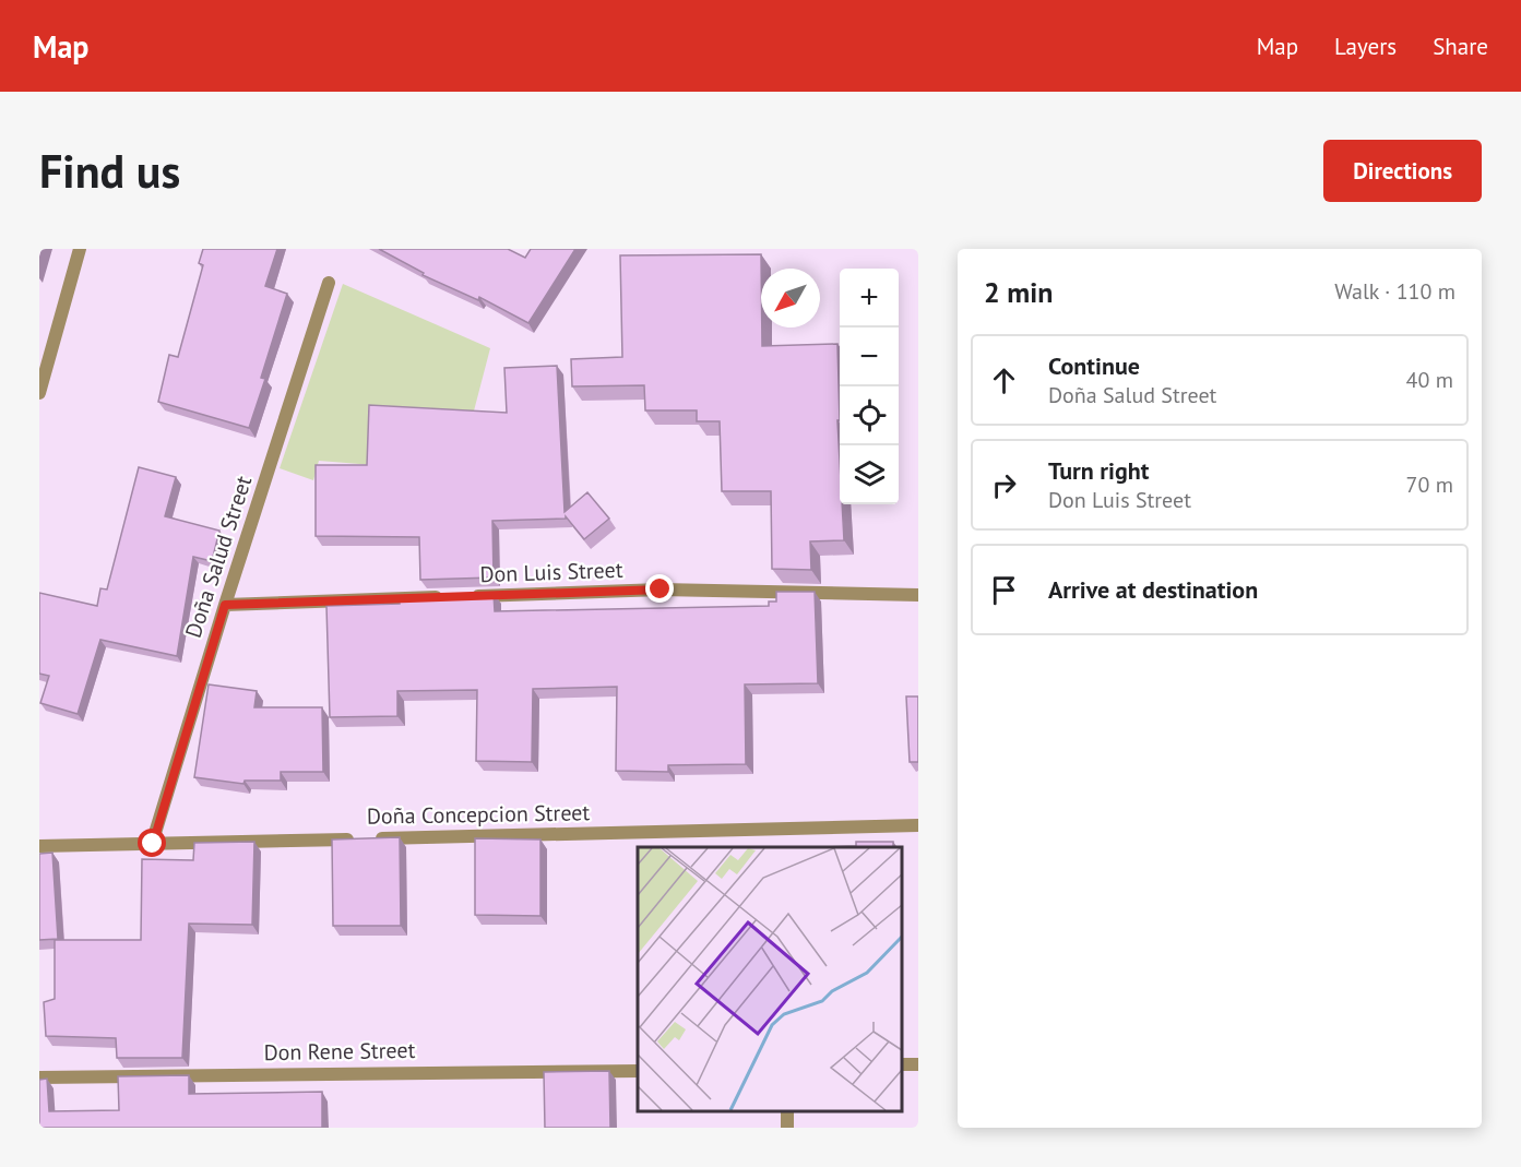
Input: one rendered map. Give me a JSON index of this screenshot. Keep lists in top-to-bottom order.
{
  "streets": {
    "street": [
      "Doña Salud Street",
      "Don Luis Street",
      "Doña Concepcion Street",
      "Don Rene Street"
    ]
  },
  "crossings": [
    ["Doña Salud Street", "Don Luis Street"],
    ["Doña Salud Street", "Doña Concepcion Street"]
  ],
  "north": "bottom left",
  "page": {
    "header": "Map",
    "nav": ["Map", "Layers", "Share"],
    "buttons": "Directions",
    "title": "Find us",
    "heading": ["2 min", "Walk · 110 m"],
    "map_buttons": ["+", "−"],
    "list": [
      ["Continue", "Doña Salud Street", "40 m"],
      ["Turn right", "Don Luis Street", "70 m"],
      "Arrive at destination"
    ]
  }
}
